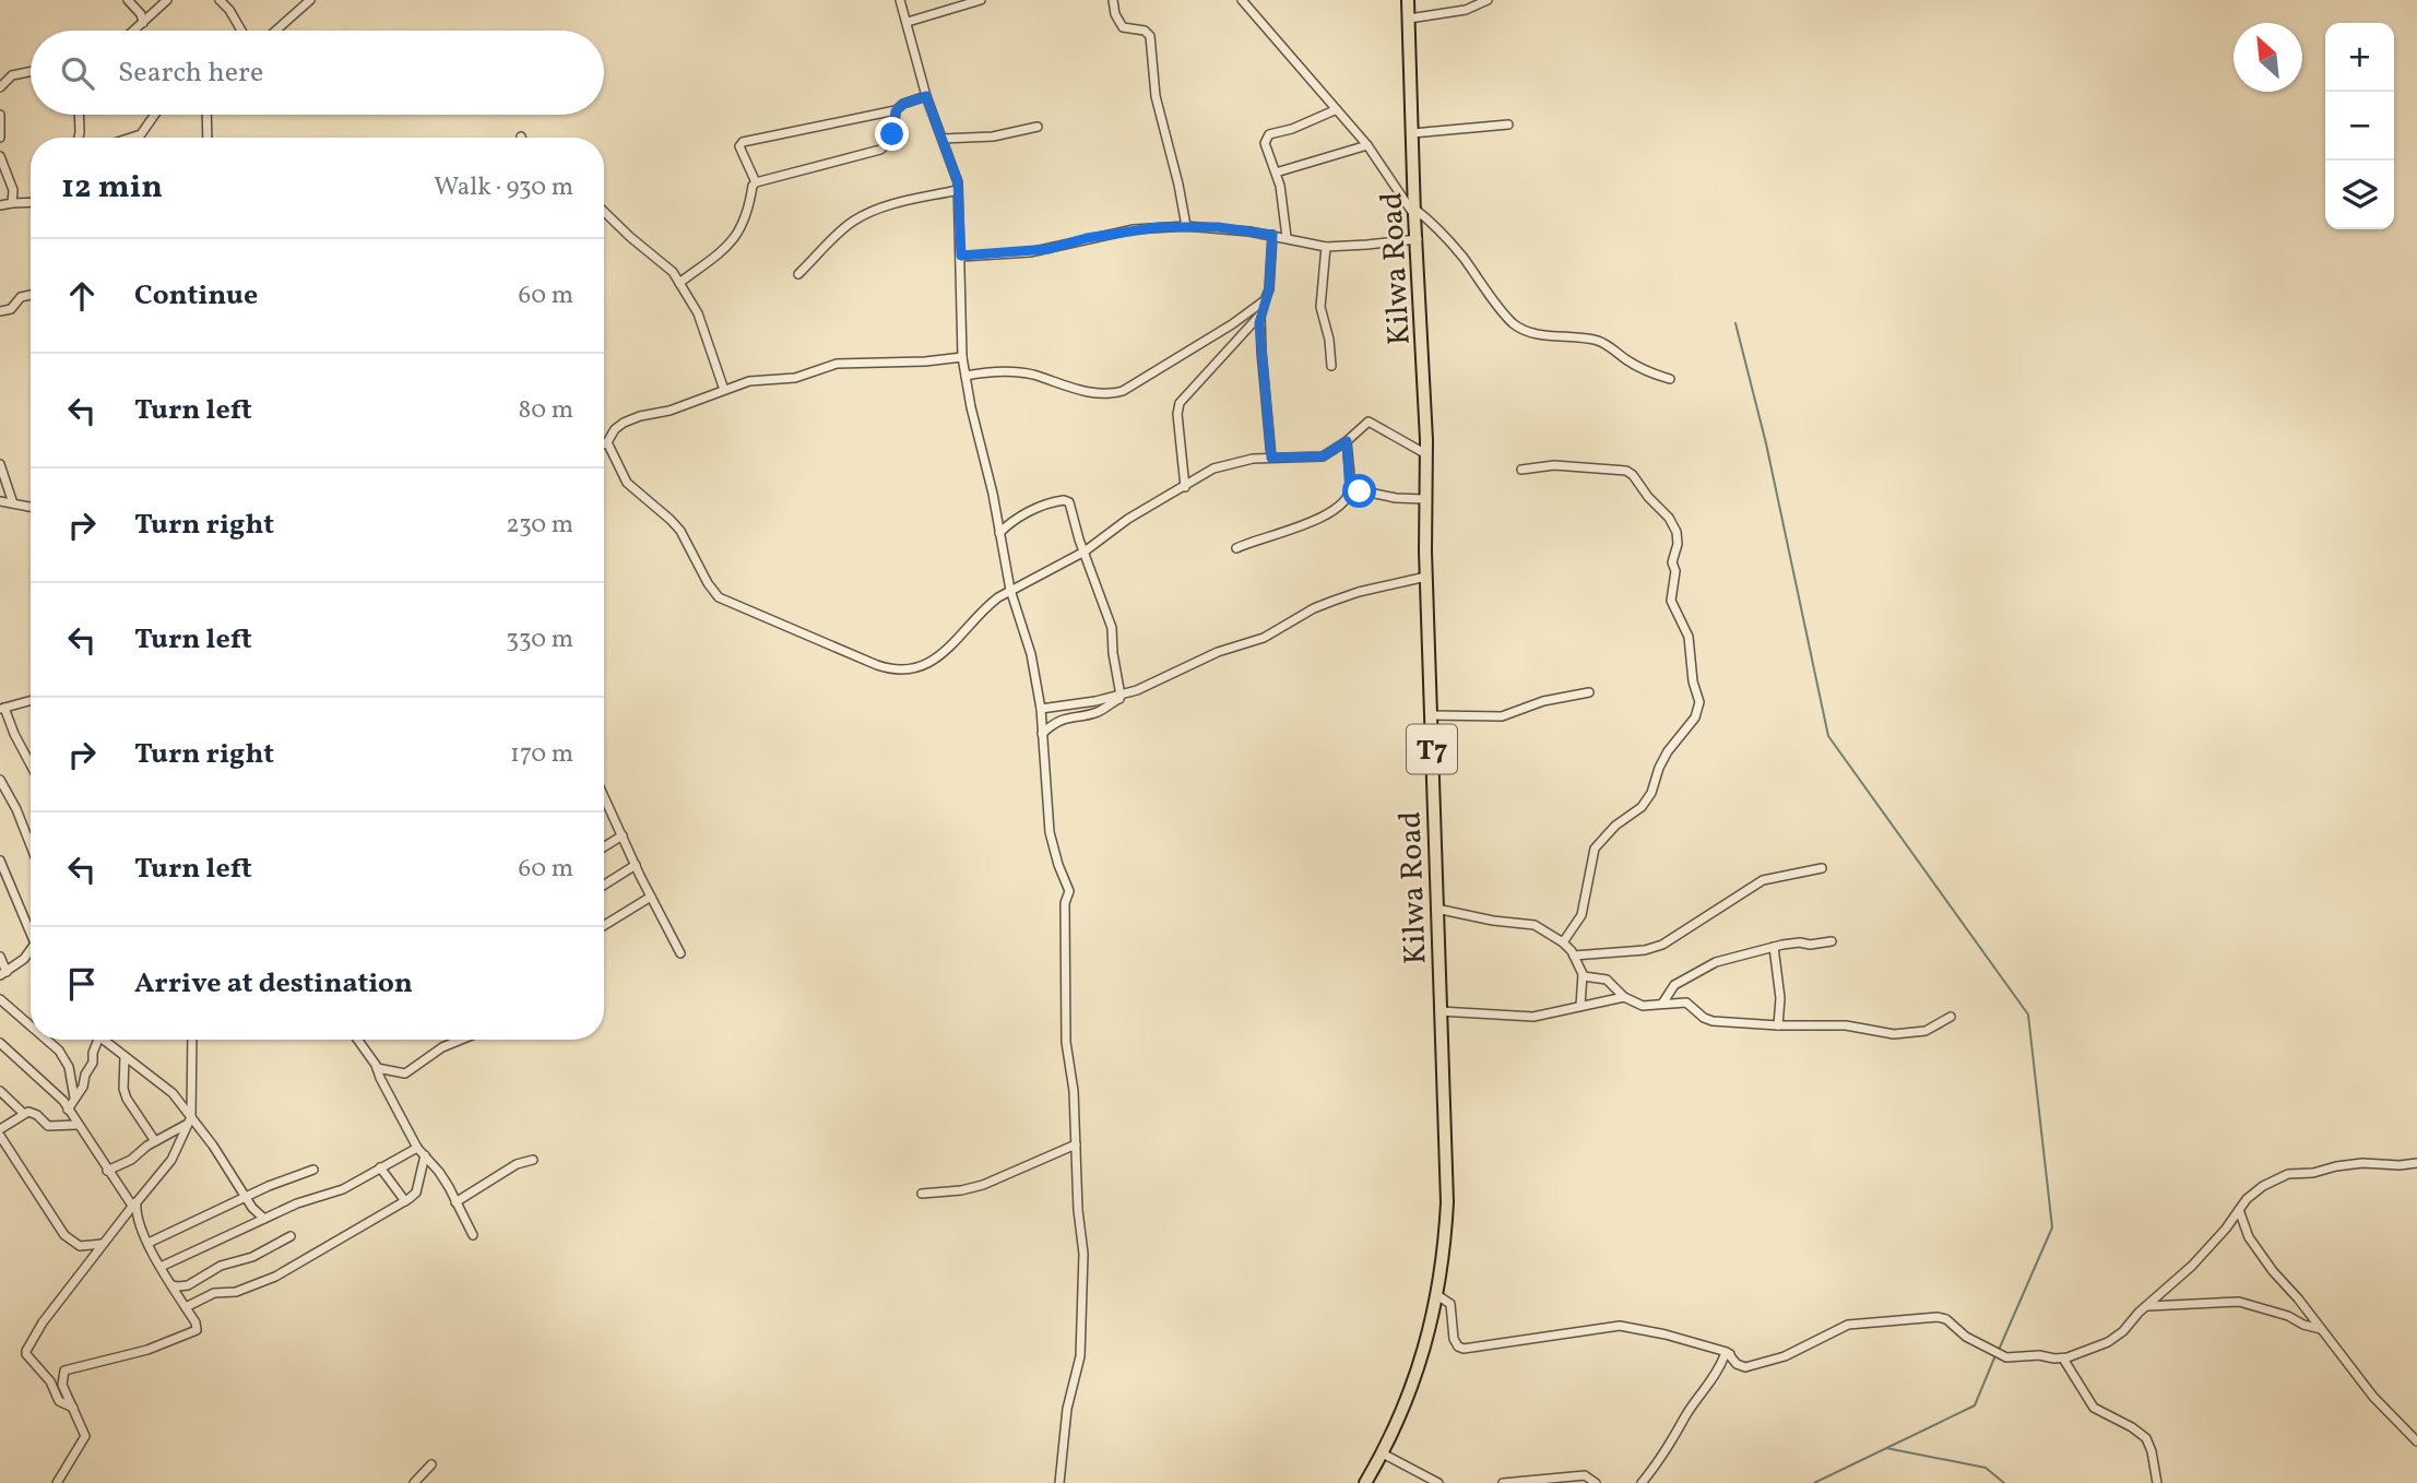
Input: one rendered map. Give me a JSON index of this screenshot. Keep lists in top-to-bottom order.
{
  "streets": {
    "highway": ["Kilwa Road", "T7"]
  },
  "north": "top left",
  "page": {
    "map_buttons": ["+", "−"],
    "search": "Search here",
    "heading": ["12 min", "Walk · 930 m"],
    "list": [
      ["Continue", "60 m"],
      ["Turn left", "80 m"],
      ["Turn right", "230 m"],
      ["Turn left", "330 m"],
      ["Turn right", "170 m"],
      ["Turn left", "60 m"],
      "Arrive at destination"
    ]
  }
}
